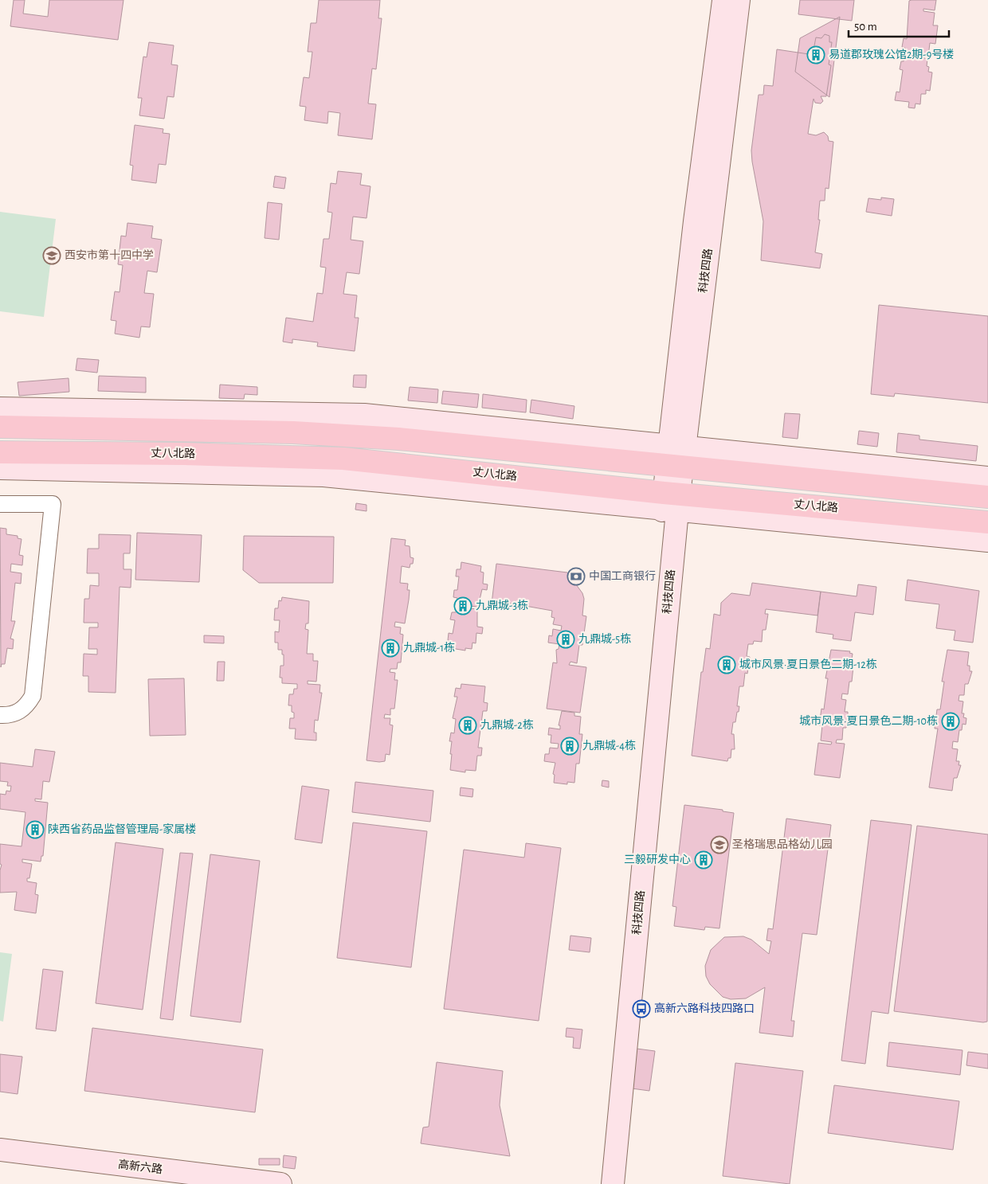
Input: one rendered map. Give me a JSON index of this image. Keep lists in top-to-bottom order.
{
  "streets": {
    "main road": ["丈八北路"],
    "street": ["科技四路", "高新六路"]
  },
  "crossings": [
    ["科技四路", "丈八北路"]
  ],
  "places": {
    "building": [
      "易道郡玫瑰公馆2期-9号楼",
      "九鼎城-3栋",
      "九鼎城-5栋",
      "九鼎城-1栋",
      "城市风景·夏日景色二期-12栋",
      "城市风景·夏日景色二期-10栋",
      "九鼎城-2栋",
      "九鼎城-4栋",
      "陕西省药品监督管理局-家属楼",
      "三毅研发中心"
    ],
    "school or university": ["西安市第十四中学", "圣格瑞思品格幼儿园"],
    "bank": ["中国工商银行"],
    "bus stop": ["高新六路科技四路口"]
  },
  "scale_bar": "50 m"
}
